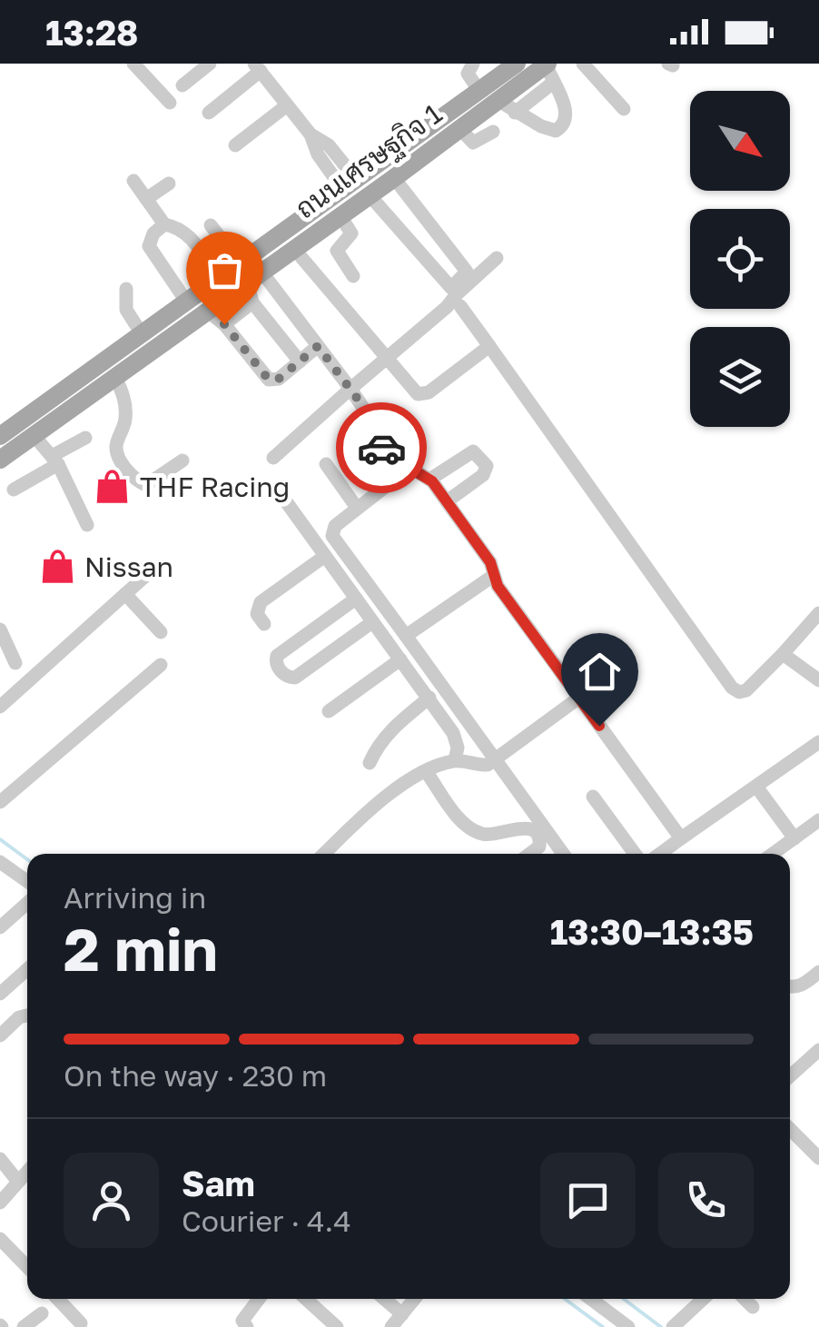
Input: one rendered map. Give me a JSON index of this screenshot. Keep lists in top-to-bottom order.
{
  "streets": {
    "main road": ["ถนนเศรษฐกิจ 1"]
  },
  "places": {
    "shop": ["THF Racing", "Nissan"]
  },
  "north": "bottom right",
  "page": {
    "status": "13:28",
    "heading": ["2 min", "Arriving in", "13:30–13:35"],
    "panel": ["Sam", "Courier · 4.4"],
    "bar": "On the way · 230 m"
  }
}
